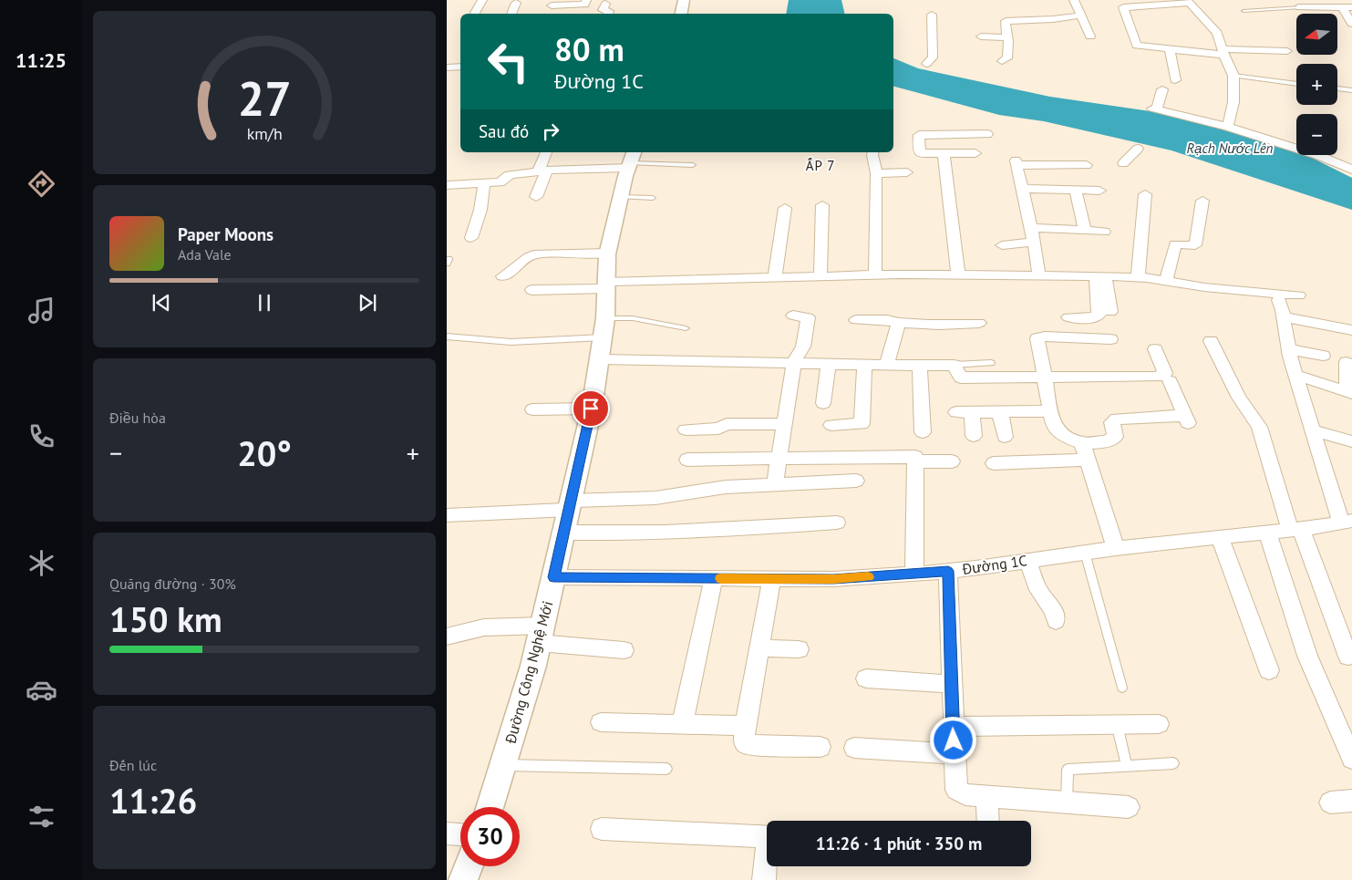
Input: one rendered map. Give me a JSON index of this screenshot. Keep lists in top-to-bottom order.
{
  "streets": {
    "street": ["Đường 1C", "Đường Công Nghệ Mới"]
  },
  "crossings": [
    ["Đường 1C", "Đường Công Nghệ Mới"]
  ],
  "districts": ["ẤP 7"],
  "water": ["Rạch Nước Lên"],
  "north": "left",
  "page": {
    "tabs": "11:25",
    "map_buttons": ["+", "−"],
    "turn": ["80 m", "Đường 1C"],
    "then": "Sau đó",
    "song": ["Paper Moons", "Ada Vale"],
    "tile": [
      "Điều hòa",
      ["Quãng đường · 30%", "150 km"],
      ["Đến lúc", "11:26"]
    ],
    "heat": ["−", "20°", "+"],
    "limit": "30",
    "trip": "11:26 · 1 phút · 350 m",
    "gauge": ["27", "km/h"]
  }
}
